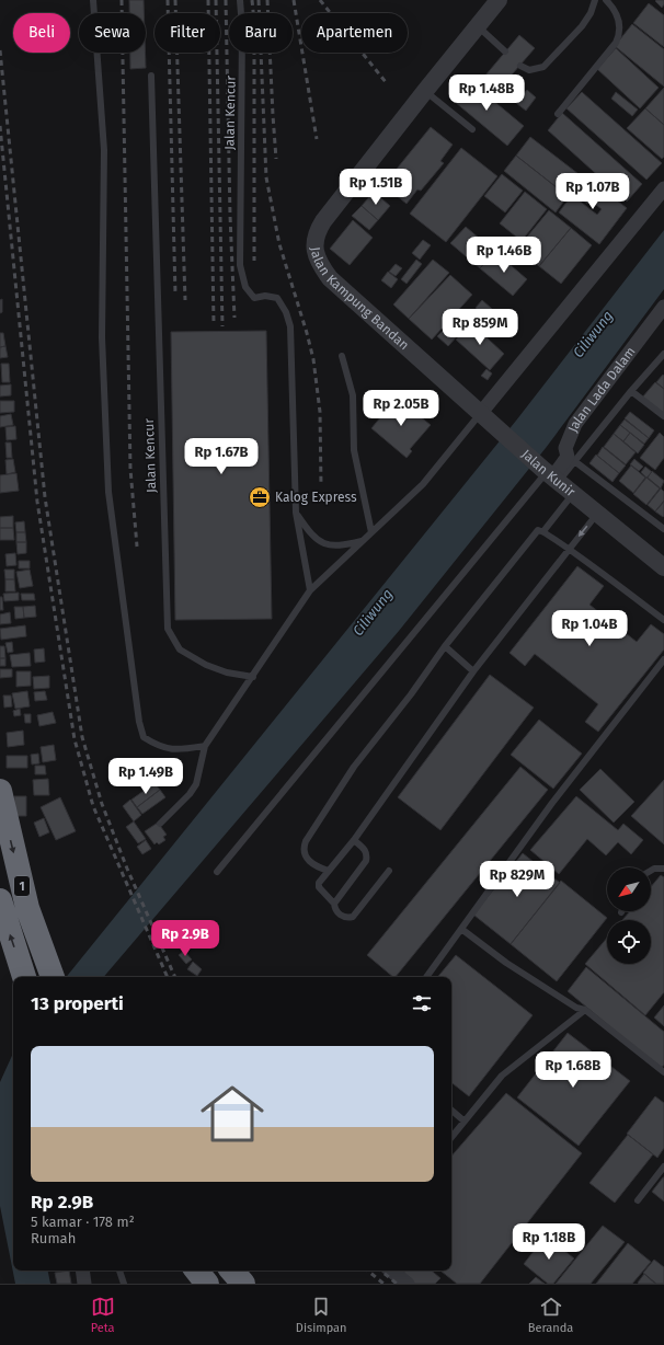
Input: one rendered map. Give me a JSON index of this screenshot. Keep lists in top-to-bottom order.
{
  "streets": {
    "highway": ["1"],
    "street": ["Jalan Kampung Bandan", "Jalan Lada Dalam", "Jalan Kunir"],
    "lane": ["Jalan Kencur"]
  },
  "crossings": [
    ["Jalan Kampung Bandan", "Jalan Kunir"],
    ["Jalan Lada Dalam", "Jalan Kunir"]
  ],
  "water": ["Ciliwung"],
  "places": {
    "office": ["Kalog Express"]
  },
  "north": "bottom left",
  "page": {
    "chip": [
      "Beli",
      "Sewa",
      "Filter",
      "Baru",
      "Apartemen"
    ],
    "price": [
      "Rp 1.48B",
      "Rp 1.51B",
      "Rp 1.07B",
      "Rp 1.46B",
      "Rp 859M",
      "Rp 2.05B",
      "Rp 1.67B",
      "Rp 1.04B",
      "Rp 1.49B",
      "Rp 829M",
      "Rp 2.9B",
      "Rp 1.68B",
      "Rp 1.18B"
    ],
    "heading": "13 properti",
    "list": [
      {
        "name": "Rp 2.9B",
        "note": "5 kamar · 178 m² · Rumah"
      }
    ],
    "tabs": ["Peta", "Disimpan", "Beranda"]
  }
}
